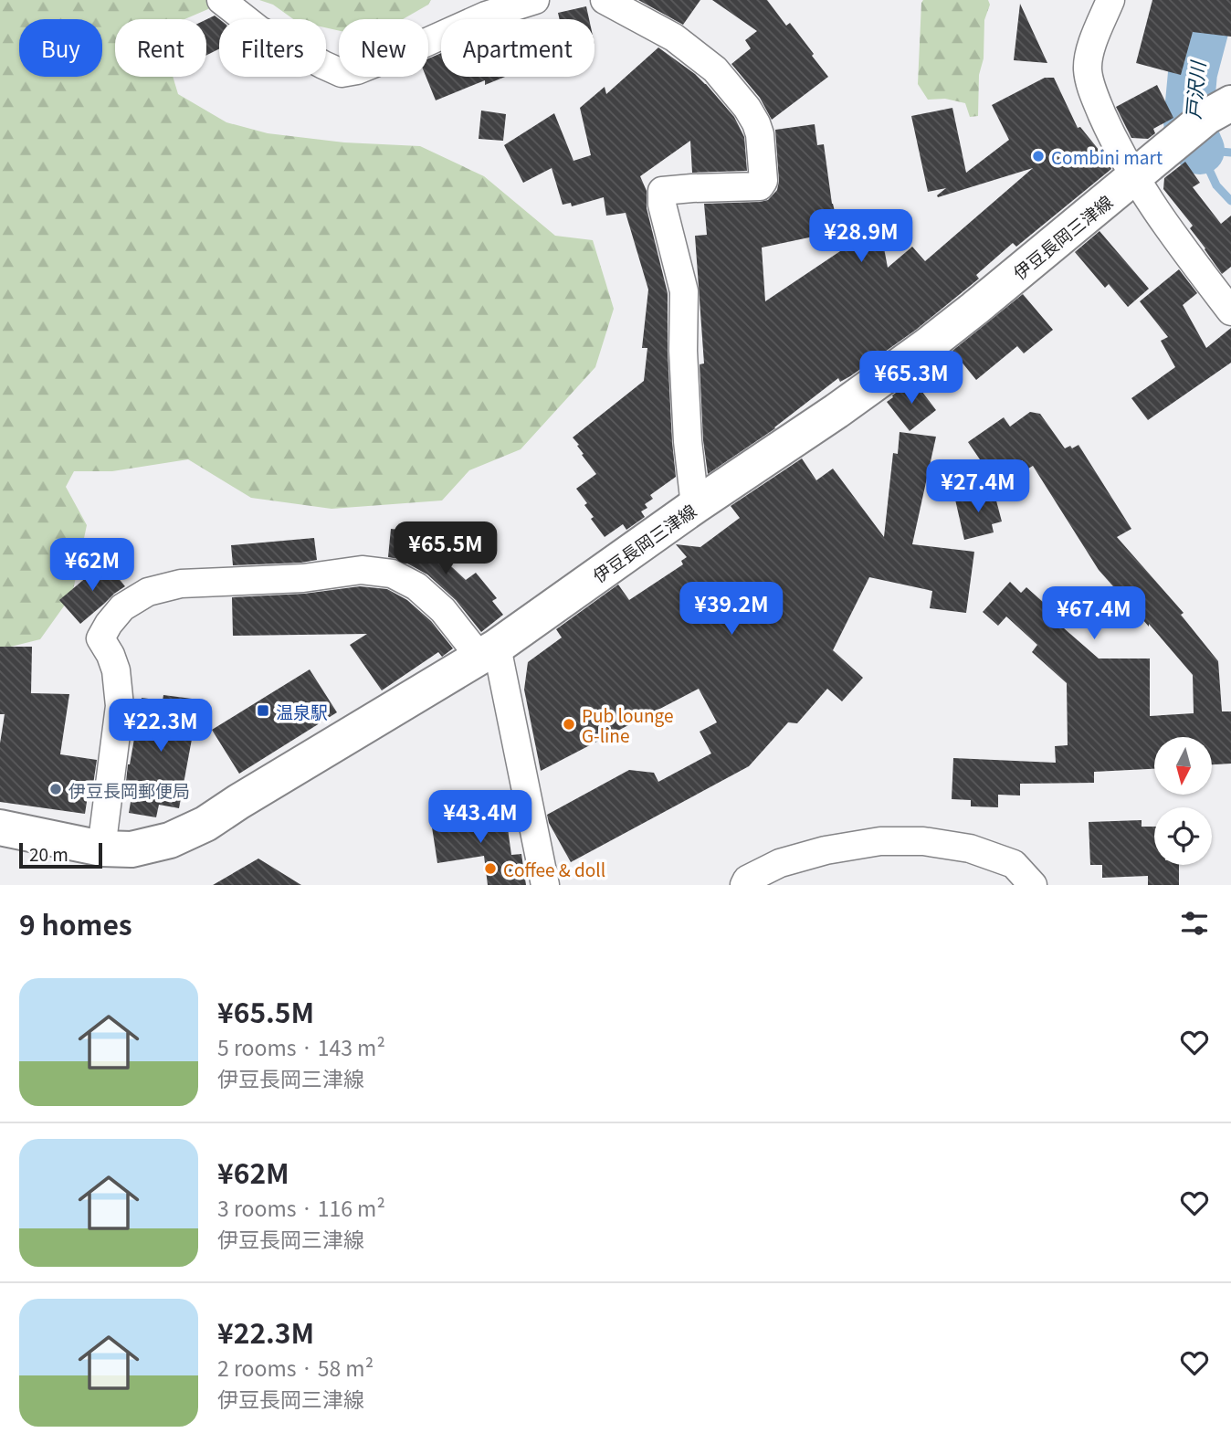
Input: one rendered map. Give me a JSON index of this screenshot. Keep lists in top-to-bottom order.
{
  "streets": {
    "main road": ["伊豆長岡三津線"]
  },
  "water": ["戸沢川"],
  "places": {
    "other": [
      "Combini mart",
      "Pub lounge G-line",
      "伊豆長岡郵便局",
      "Coffee & doll"
    ],
    "transit": ["温泉駅"]
  },
  "scale_bar": "20 m",
  "north": "bottom",
  "page": {
    "chip": [
      "Buy",
      "Rent",
      "Filters",
      "New",
      "Apartment"
    ],
    "price": [
      "¥28.9M",
      "¥65.3M",
      "¥27.4M",
      "¥65.5M",
      "¥62M",
      "¥39.2M",
      "¥67.4M",
      "¥22.3M",
      "¥43.4M"
    ],
    "scale": "20 m",
    "heading": "9 homes",
    "list": [
      {
        "name": "¥65.5M",
        "note": "5 rooms · 143 m² · 伊豆長岡三津線"
      },
      {
        "name": "¥62M",
        "note": "3 rooms · 116 m² · 伊豆長岡三津線"
      },
      {
        "name": "¥22.3M",
        "note": "2 rooms · 58 m² · 伊豆長岡三津線"
      }
    ]
  }
}
